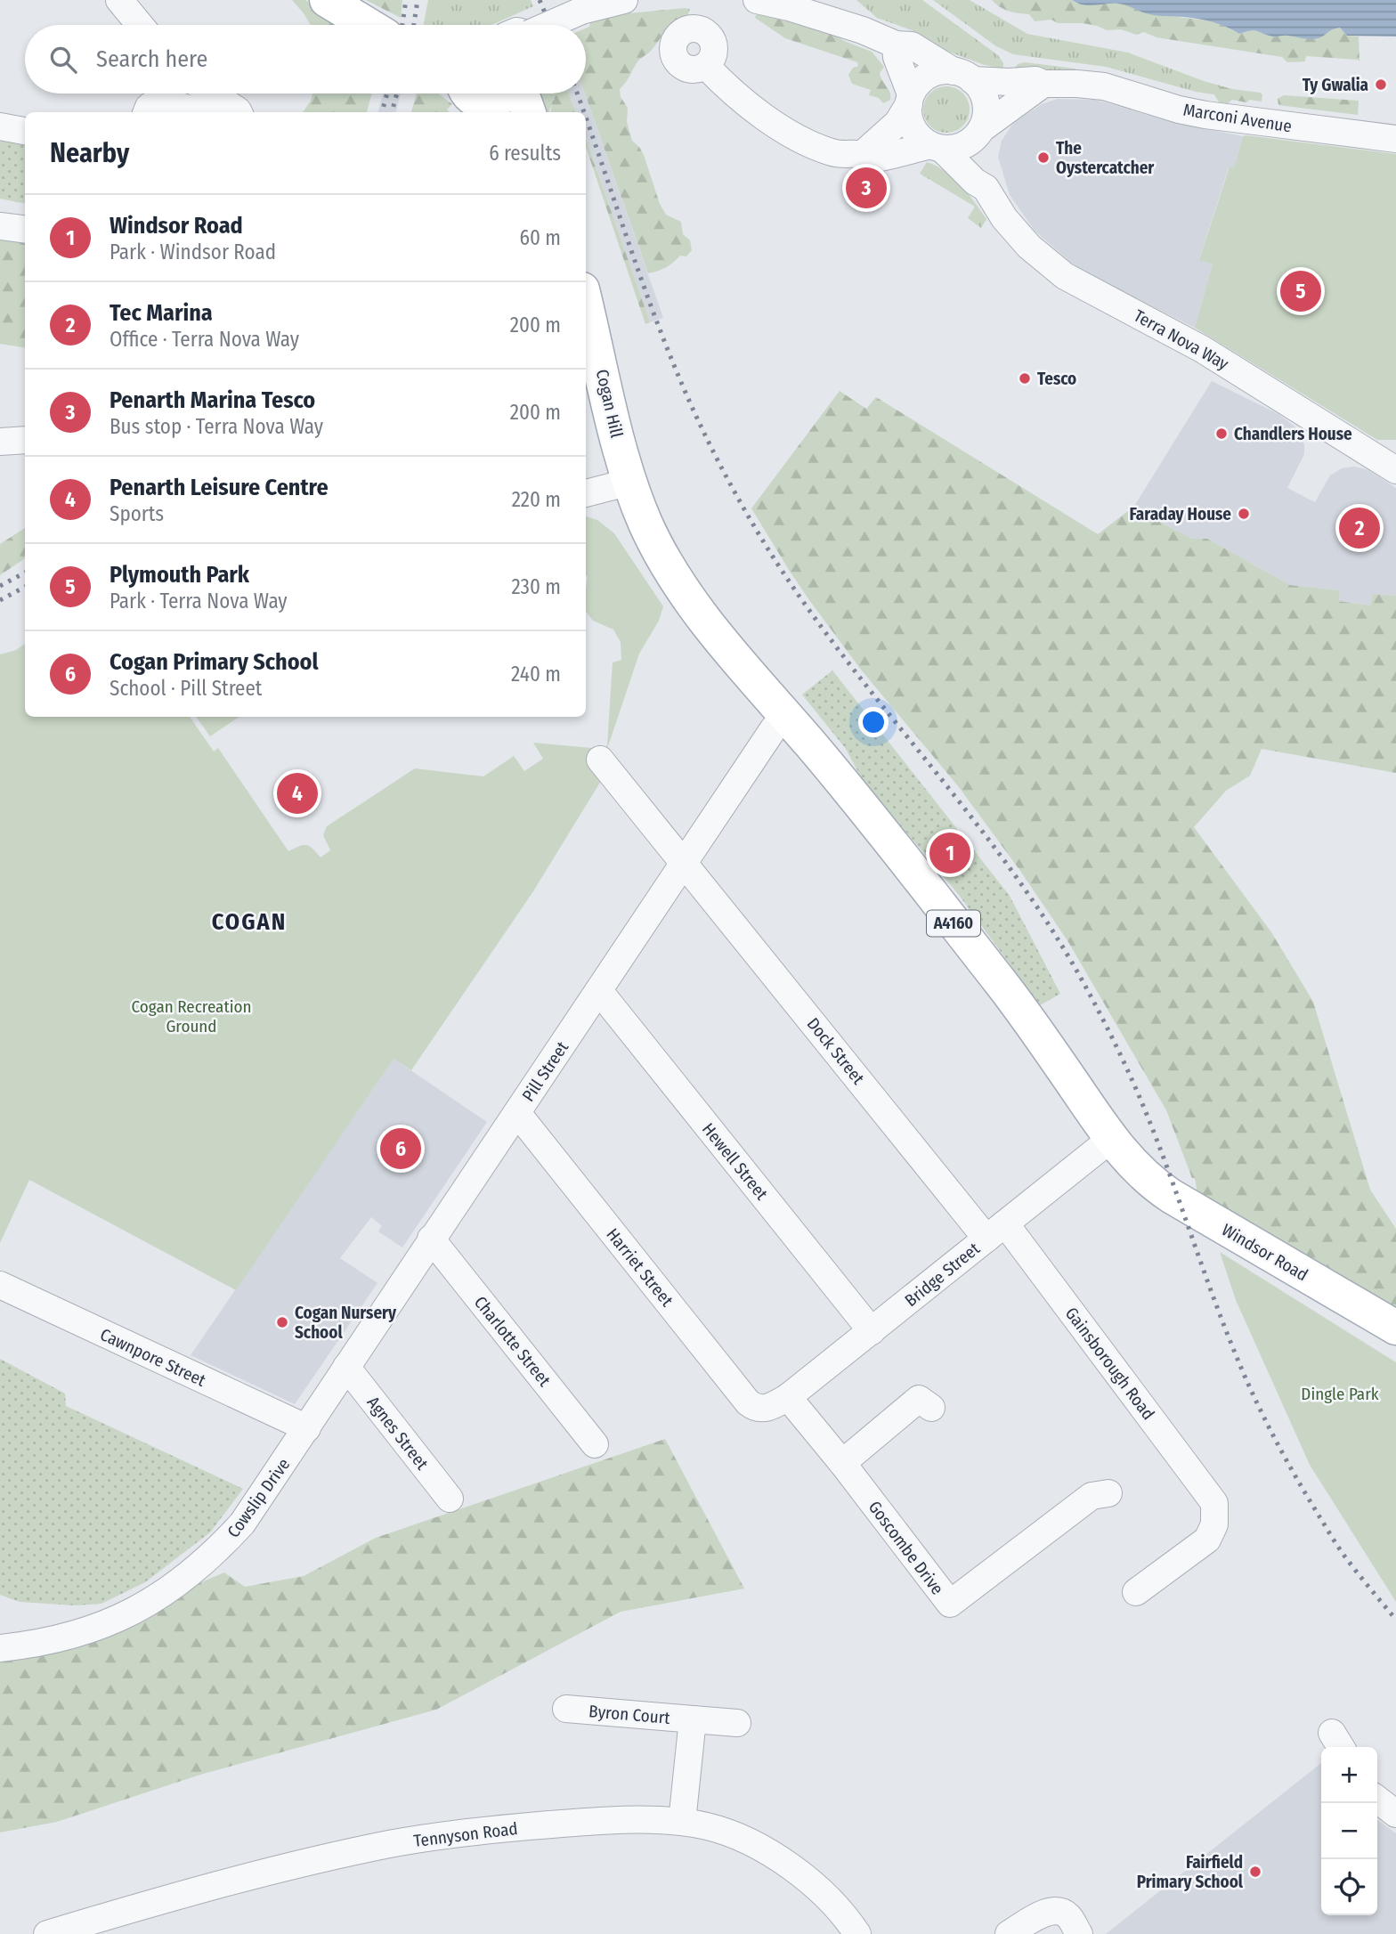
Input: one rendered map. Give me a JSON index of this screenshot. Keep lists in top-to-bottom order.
{
  "streets": {
    "main road": ["Cogan Hill", "A4160", "Windsor Road"],
    "street": [
      "Marconi Avenue",
      "Terra Nova Way",
      "Dock Street",
      "Pill Street",
      "Hewell Street",
      "Harriet Street",
      "Bridge Street",
      "Charlotte Street",
      "Cawnpore Street",
      "Gainsborough Road",
      "Agnes Street",
      "Cowslip Drive",
      "Goscombe Drive",
      "Byron Court",
      "Tennyson Road"
    ]
  },
  "crossings": [
    ["Marconi Avenue", "Terra Nova Way"],
    ["Cogan Hill", "Windsor Road"],
    ["Dock Street", "Pill Street"],
    ["Dock Street", "Bridge Street"],
    ["Dock Street", "Gainsborough Road"],
    ["Pill Street", "Hewell Street"],
    ["Pill Street", "Windsor Road"],
    ["Pill Street", "Harriet Street"],
    ["Pill Street", "Charlotte Street"],
    ["Pill Street", "Cawnpore Street"],
    ["Pill Street", "Agnes Street"],
    ["Pill Street", "Cowslip Drive"],
    ["Hewell Street", "Bridge Street"],
    ["Windsor Road", "Bridge Street"],
    ["Harriet Street", "Bridge Street"],
    ["Harriet Street", "Goscombe Drive"],
    ["Bridge Street", "Gainsborough Road"],
    ["Bridge Street", "Goscombe Drive"],
    ["Cawnpore Street", "Cowslip Drive"]
  ],
  "districts": ["COGAN"],
  "parks": ["Cogan Recreation Ground", "Dingle Park"],
  "places": [
    "Ty Gwalia",
    "The Oystercatcher",
    "Tesco",
    "Chandlers House",
    "Faraday House",
    "Cogan Nursery School",
    "Fairfield Primary School"
  ],
  "page": {
    "search": "Search here",
    "heading": ["Nearby", "6 results"],
    "pins": [
      "3",
      "5",
      "2",
      "4",
      "1",
      "6"
    ],
    "list": [
      {
        "mark": "1",
        "name": "Windsor Road",
        "note": "Park · Windsor Road",
        "value": "60 m"
      },
      {
        "mark": "2",
        "name": "Tec Marina",
        "note": "Office · Terra Nova Way",
        "value": "200 m"
      },
      {
        "mark": "3",
        "name": "Penarth Marina Tesco",
        "note": "Bus stop · Terra Nova Way",
        "value": "200 m"
      },
      {
        "mark": "4",
        "name": "Penarth Leisure Centre",
        "note": "Sports",
        "value": "220 m"
      },
      {
        "mark": "5",
        "name": "Plymouth Park",
        "note": "Park · Terra Nova Way",
        "value": "230 m"
      },
      {
        "mark": "6",
        "name": "Cogan Primary School",
        "note": "School · Pill Street",
        "value": "240 m"
      }
    ],
    "map_buttons": ["+", "−"]
  }
}
